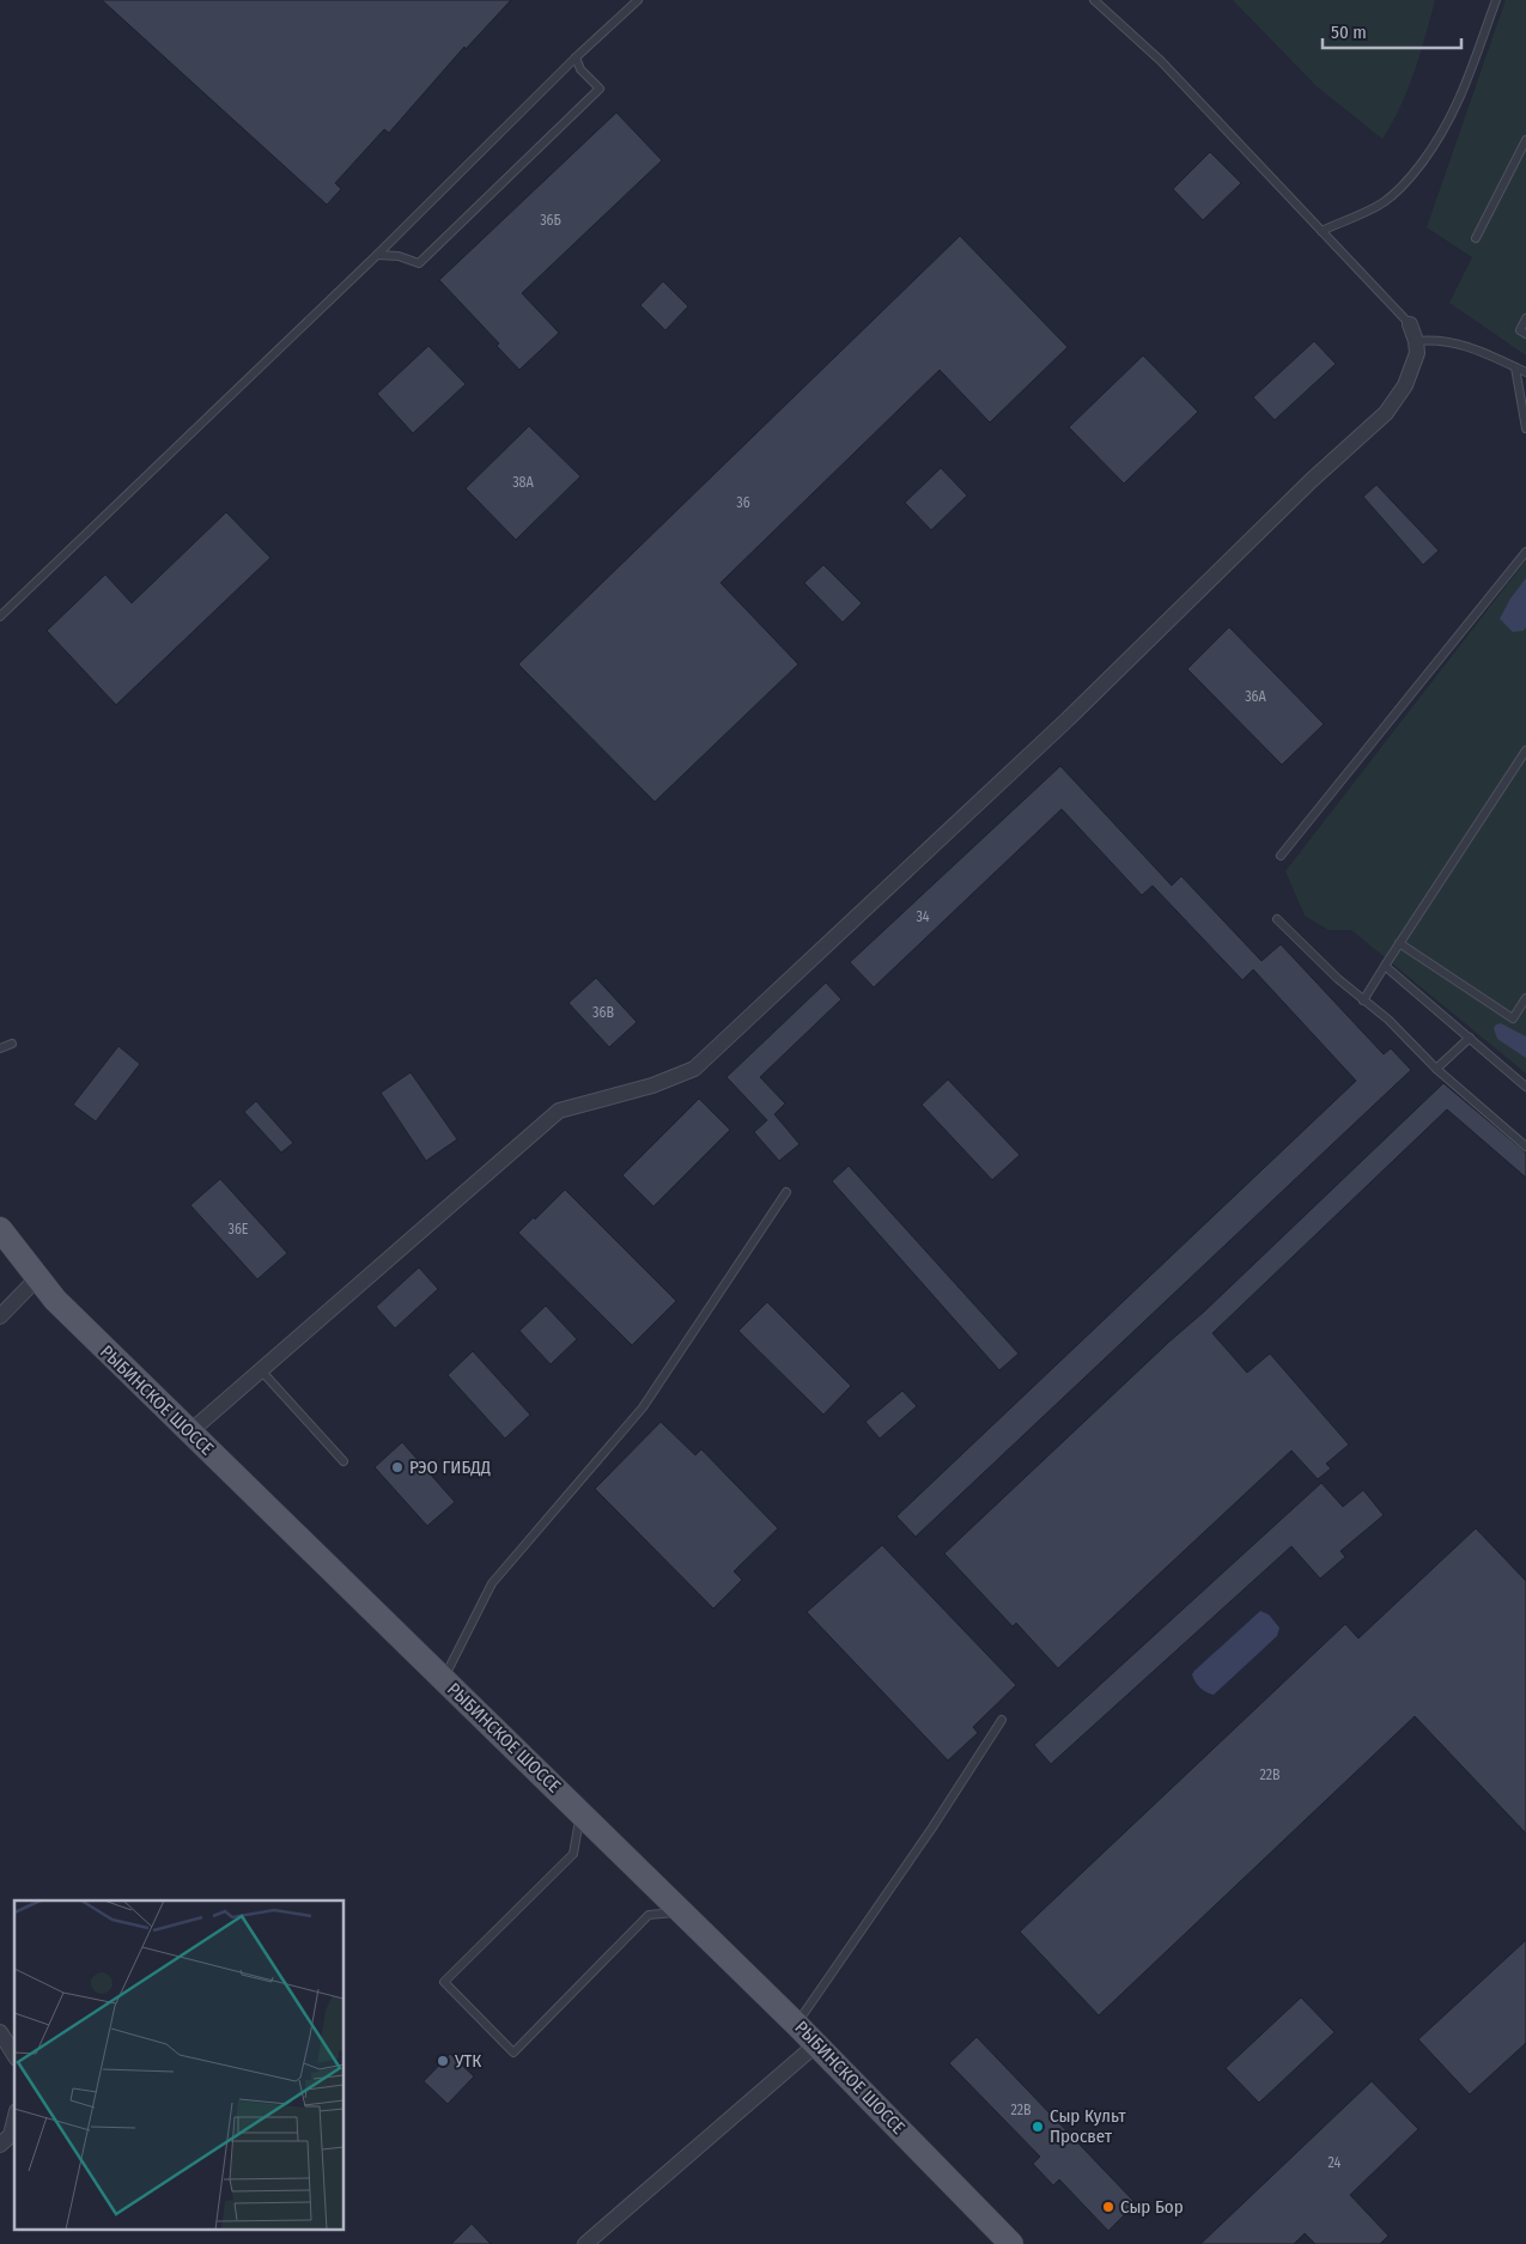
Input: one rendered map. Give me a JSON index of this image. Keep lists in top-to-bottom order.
{
  "streets": {
    "main road": ["РЫБИНСКОЕ ШОССЕ"]
  },
  "places": [
    "РЭО ГИБДД",
    "УТК",
    "Сыр Культ Просвет",
    "Сыр Бор"
  ],
  "house_numbers": [
    "36Б",
    "38А",
    "36",
    "36А",
    "34",
    "36В",
    "36Е",
    "22В",
    "22В",
    "24"
  ],
  "scale_bar": "50 m"
}
